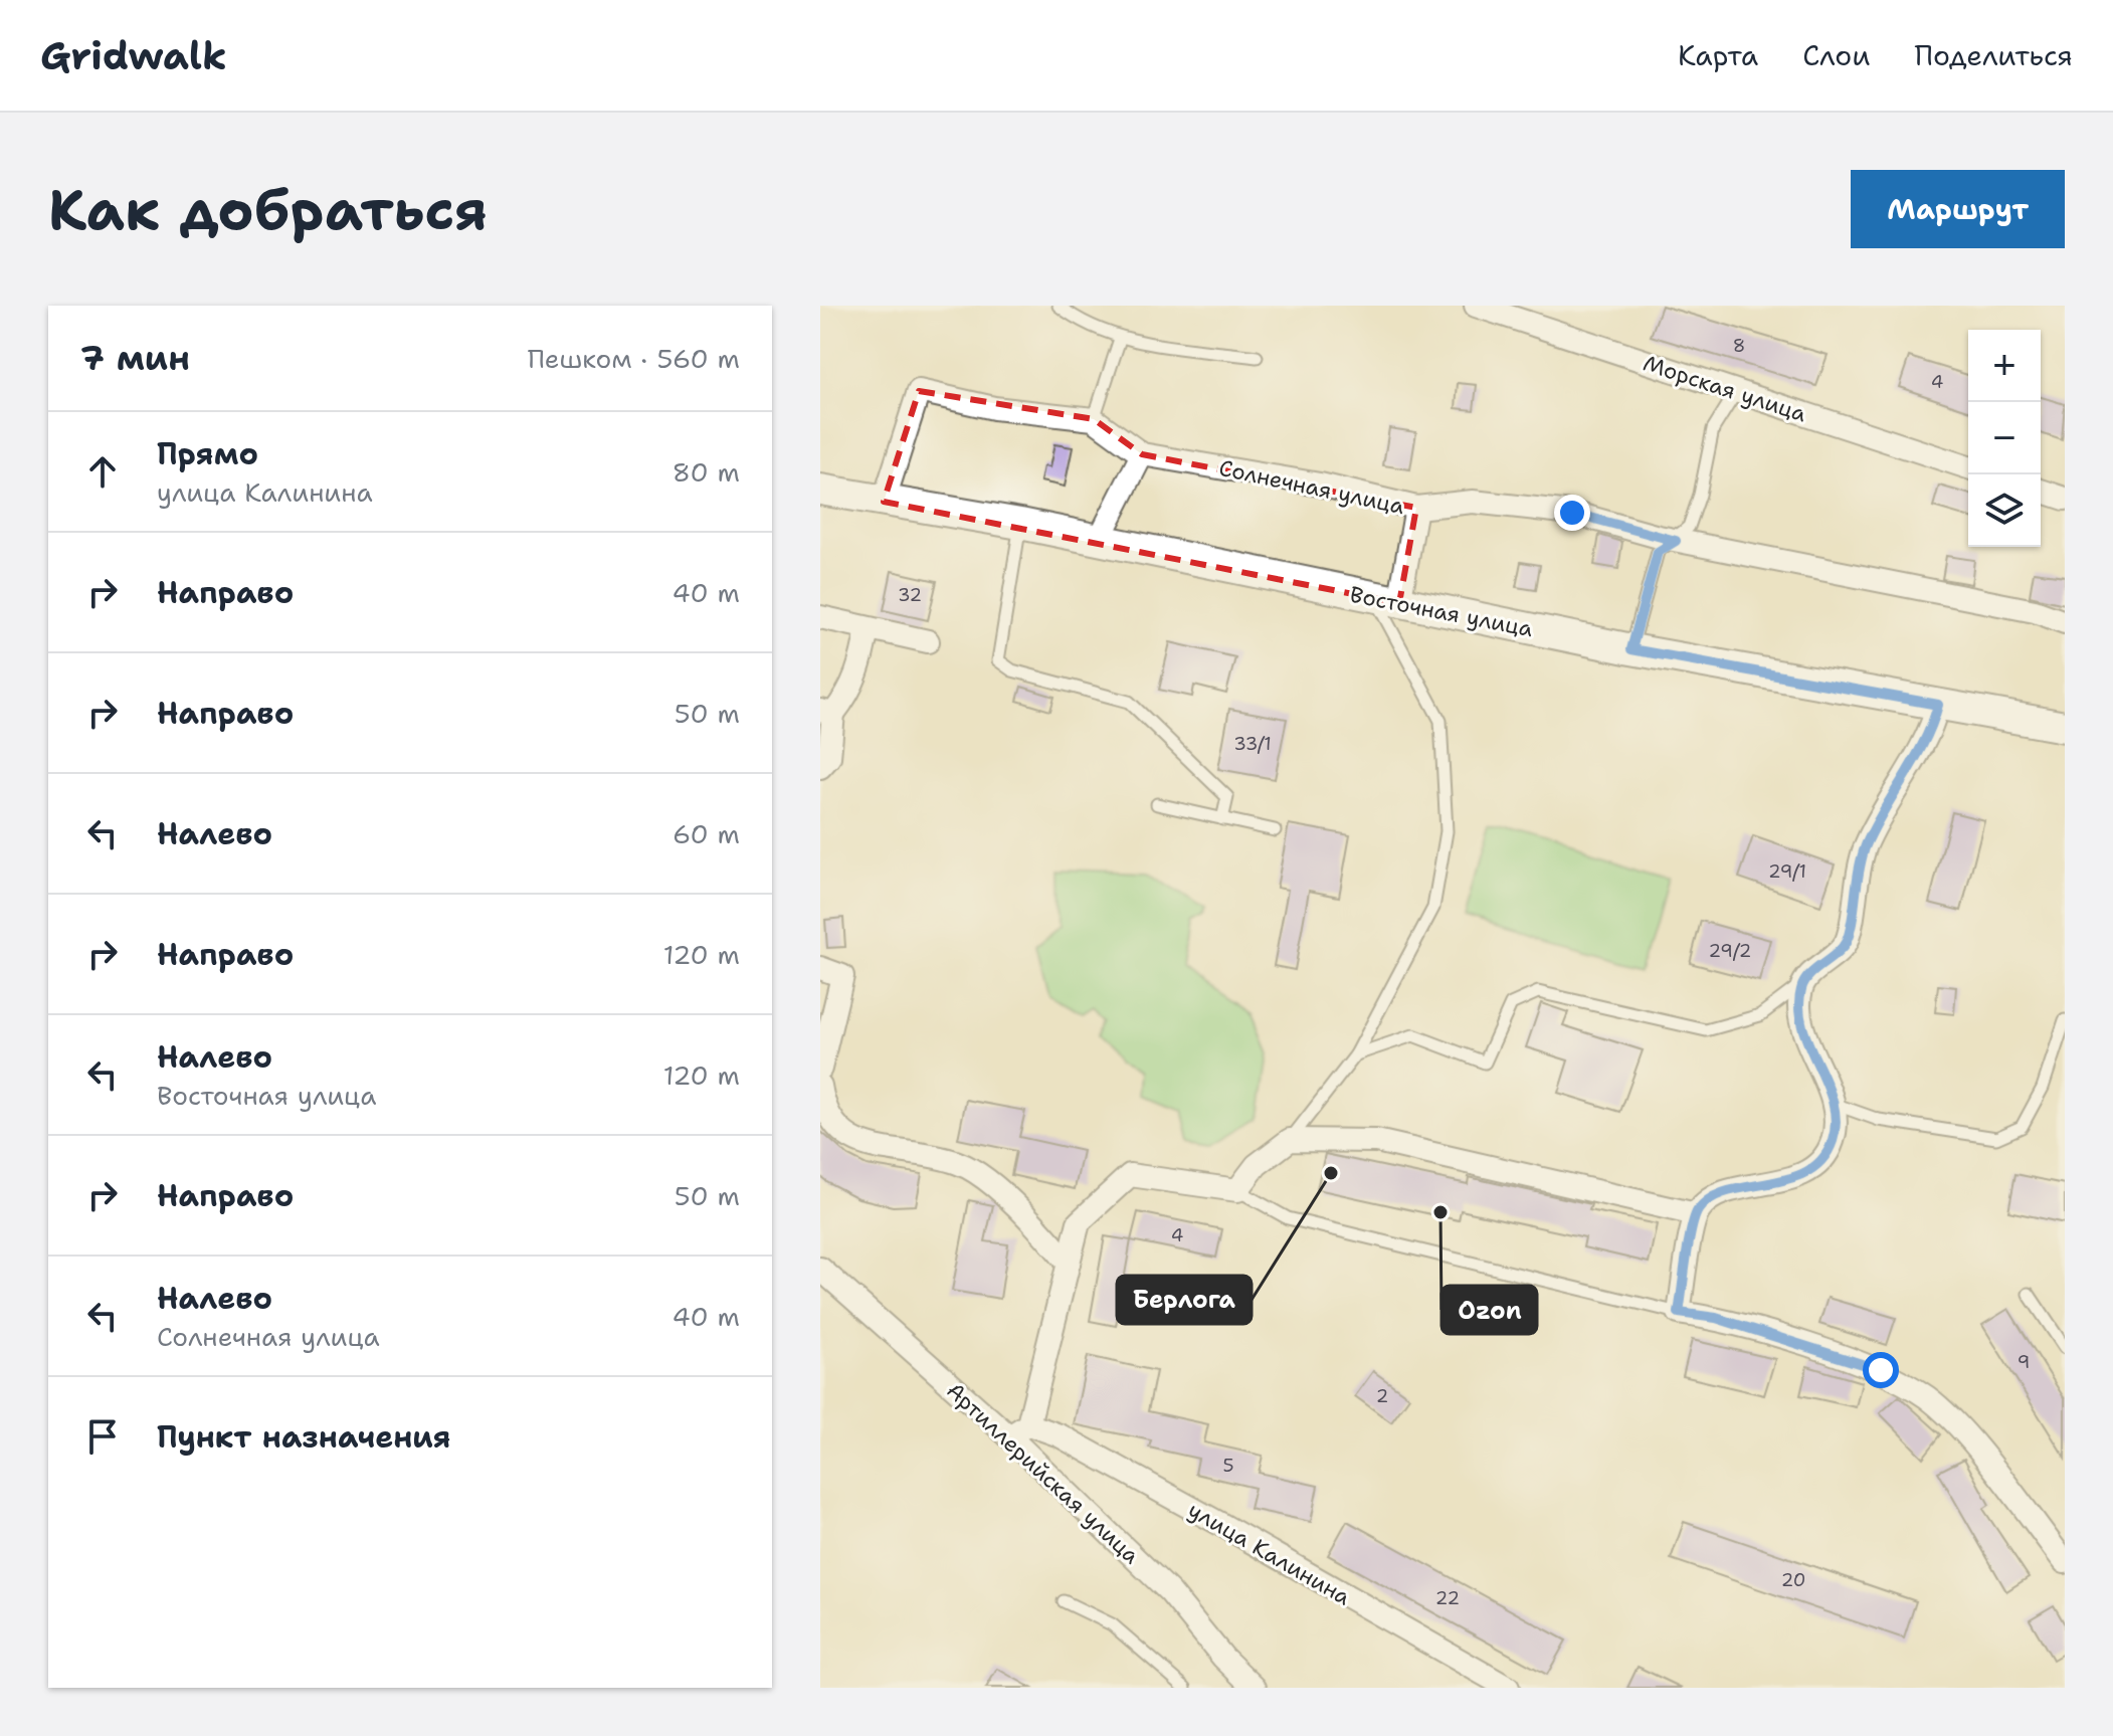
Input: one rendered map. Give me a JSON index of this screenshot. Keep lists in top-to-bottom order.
{
  "streets": {
    "street": [
      "Морская улица",
      "Солнечная улица",
      "Восточная улица",
      "Артиллерийская улица",
      "улица Калинина"
    ]
  },
  "crossings": [
    ["Солнечная улица", "Восточная улица"],
    ["Артиллерийская улица", "улица Калинина"]
  ],
  "places": ["Берлога", "Ozon"],
  "house_numbers": [
    "8",
    "4",
    "32",
    "33/1",
    "29/1",
    "29/2",
    "4",
    "9",
    "2",
    "5",
    "20",
    "22"
  ],
  "page": {
    "header": "Gridwalk",
    "nav": ["Карта", "Слои", "Поделиться"],
    "buttons": "Маршрут",
    "title": "Как добраться",
    "heading": ["7 мин", "Пешком · 560 m"],
    "map_buttons": ["+", "−"],
    "list": [
      ["Прямо", "улица Калинина", "80 m"],
      ["Направо", "40 m"],
      ["Направо", "50 m"],
      ["Налево", "60 m"],
      ["Направо", "120 m"],
      ["Налево", "Восточная улица", "120 m"],
      ["Направо", "50 m"],
      ["Налево", "Солнечная улица", "40 m"],
      "Пункт назначения"
    ]
  }
}
